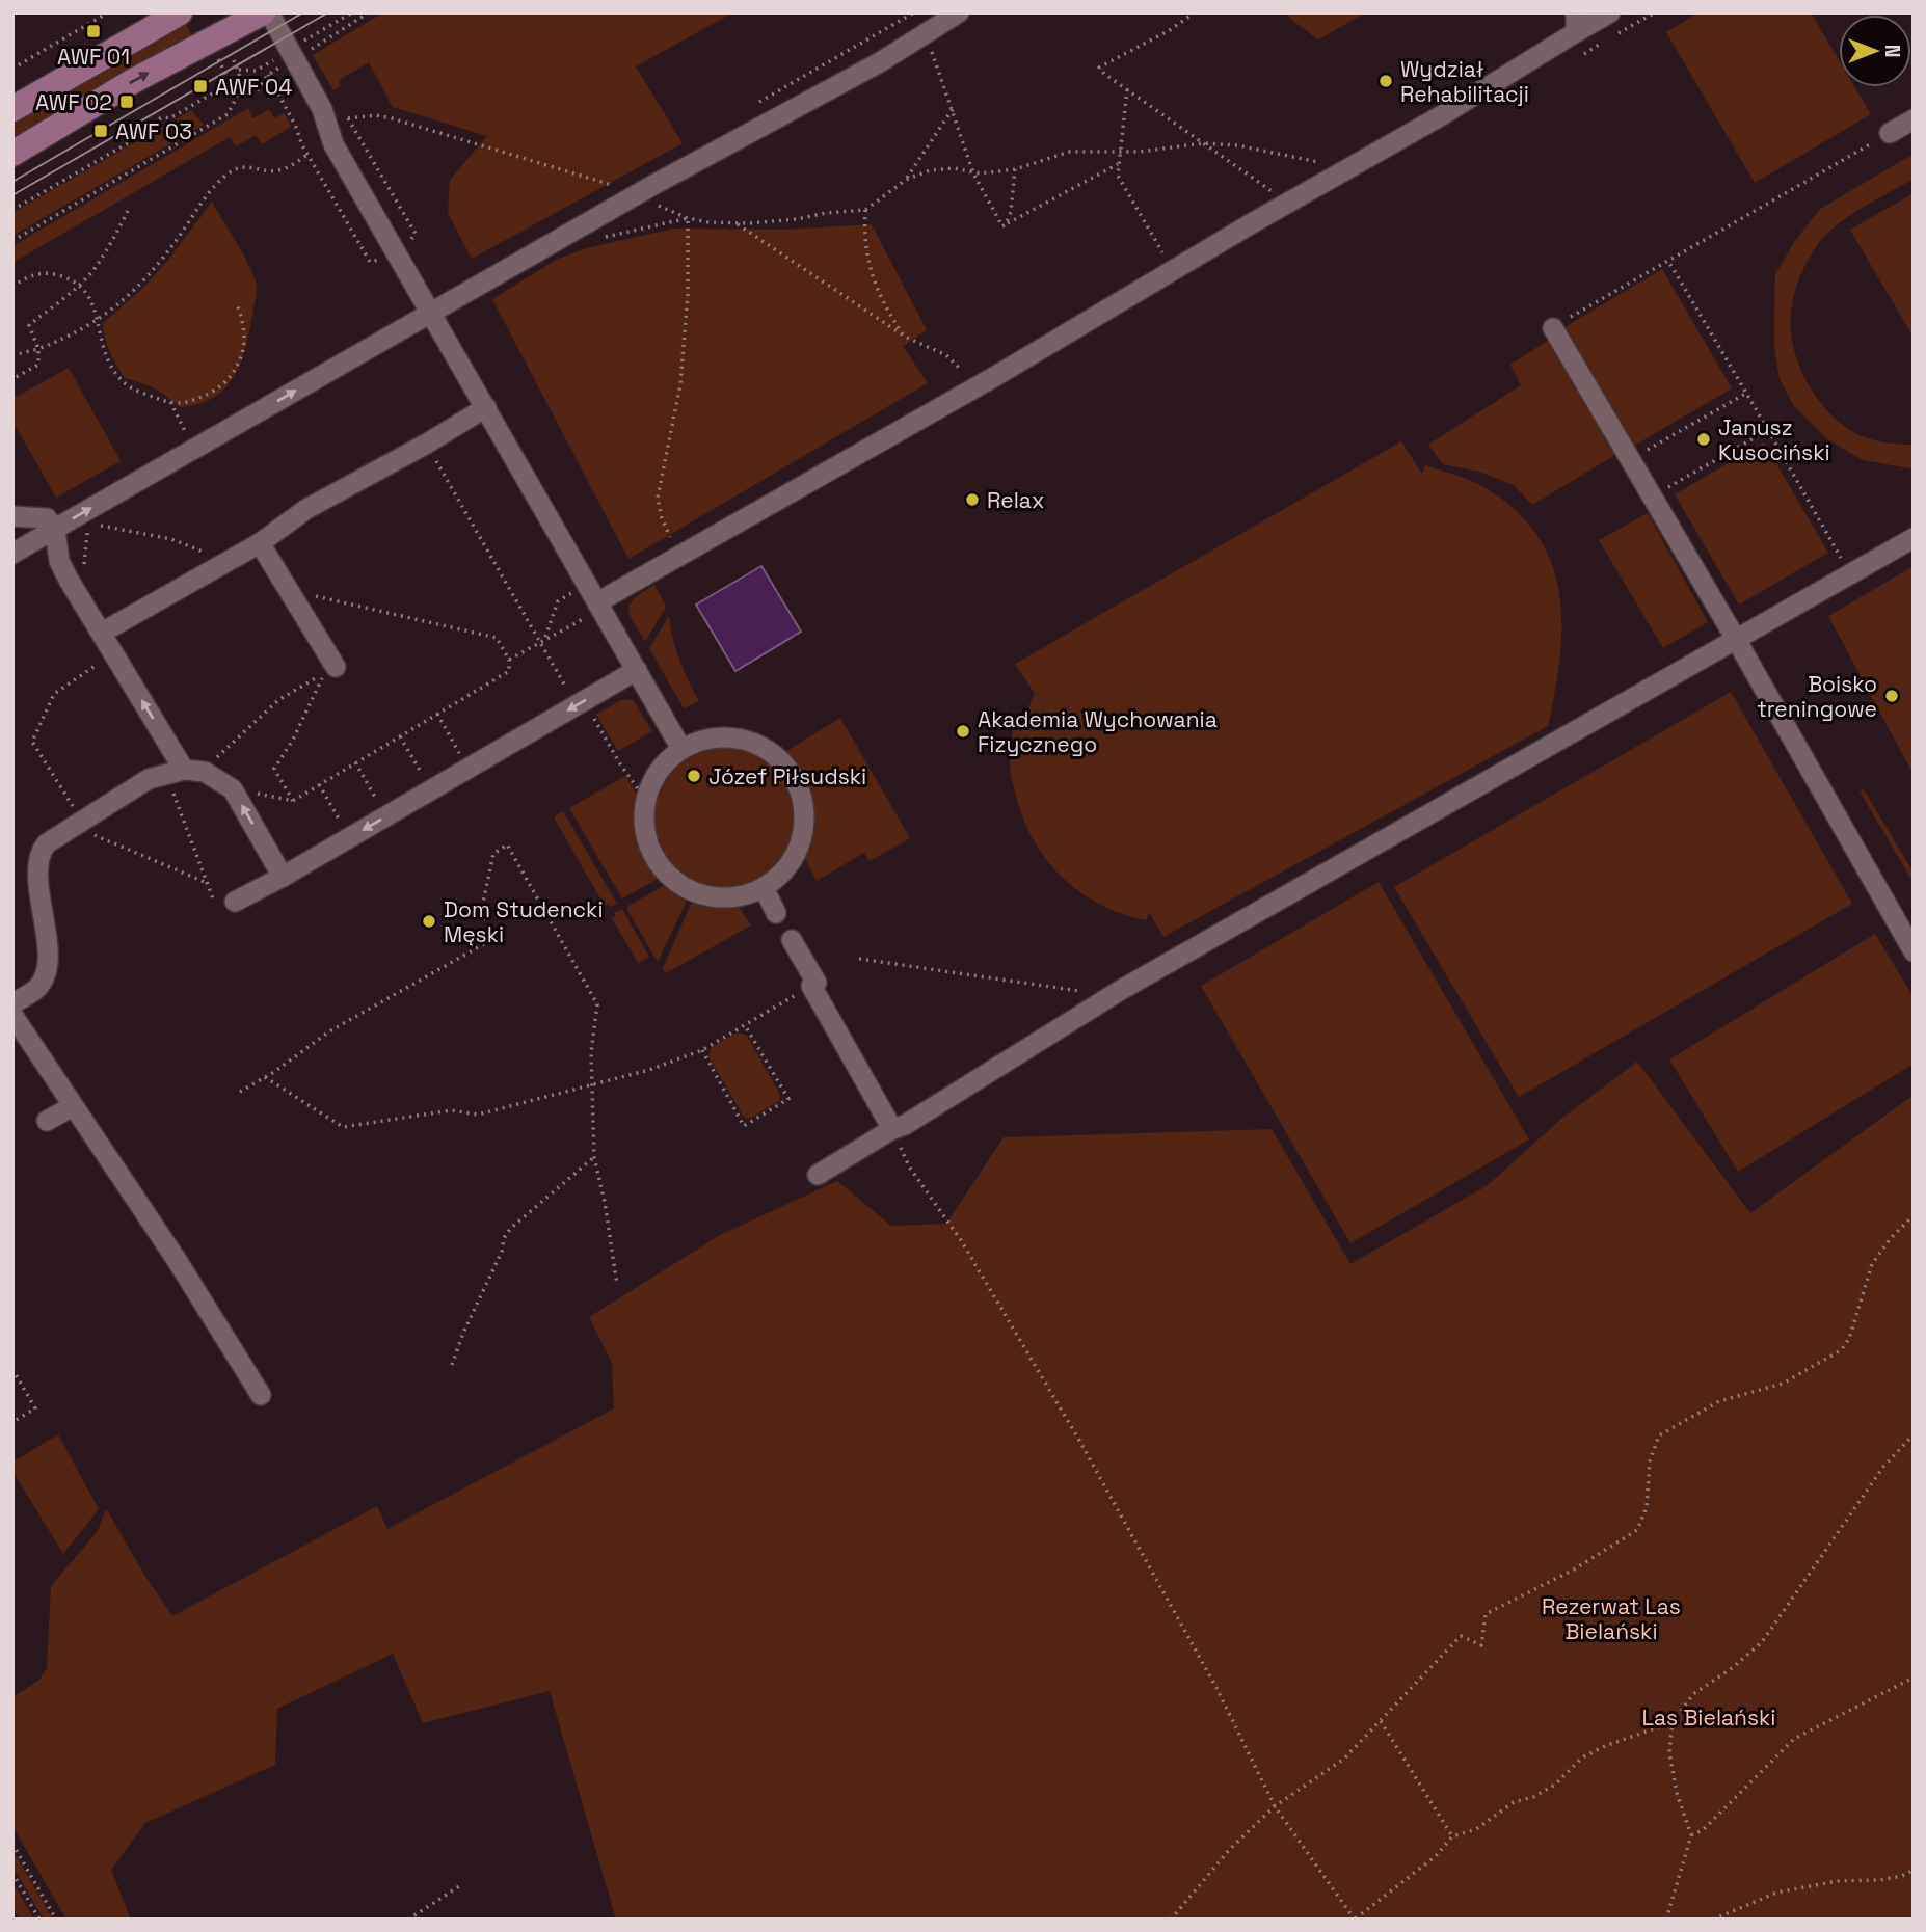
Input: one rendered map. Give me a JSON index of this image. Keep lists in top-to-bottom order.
{
  "parks": ["Rezerwat Las Bielański", "Las Bielański"],
  "places": {
    "transit": [
      "AWF 01",
      "AWF 04",
      "AWF 02",
      "AWF 03"
    ],
    "other": [
      "Wydział Rehabilitacji",
      "Janusz Kusociński",
      "Relax",
      "Boisko treningowe",
      "Akademia Wychowania Fizycznego",
      "Józef Piłsudski",
      "Dom Studencki Męski"
    ]
  },
  "north": "right"
}
